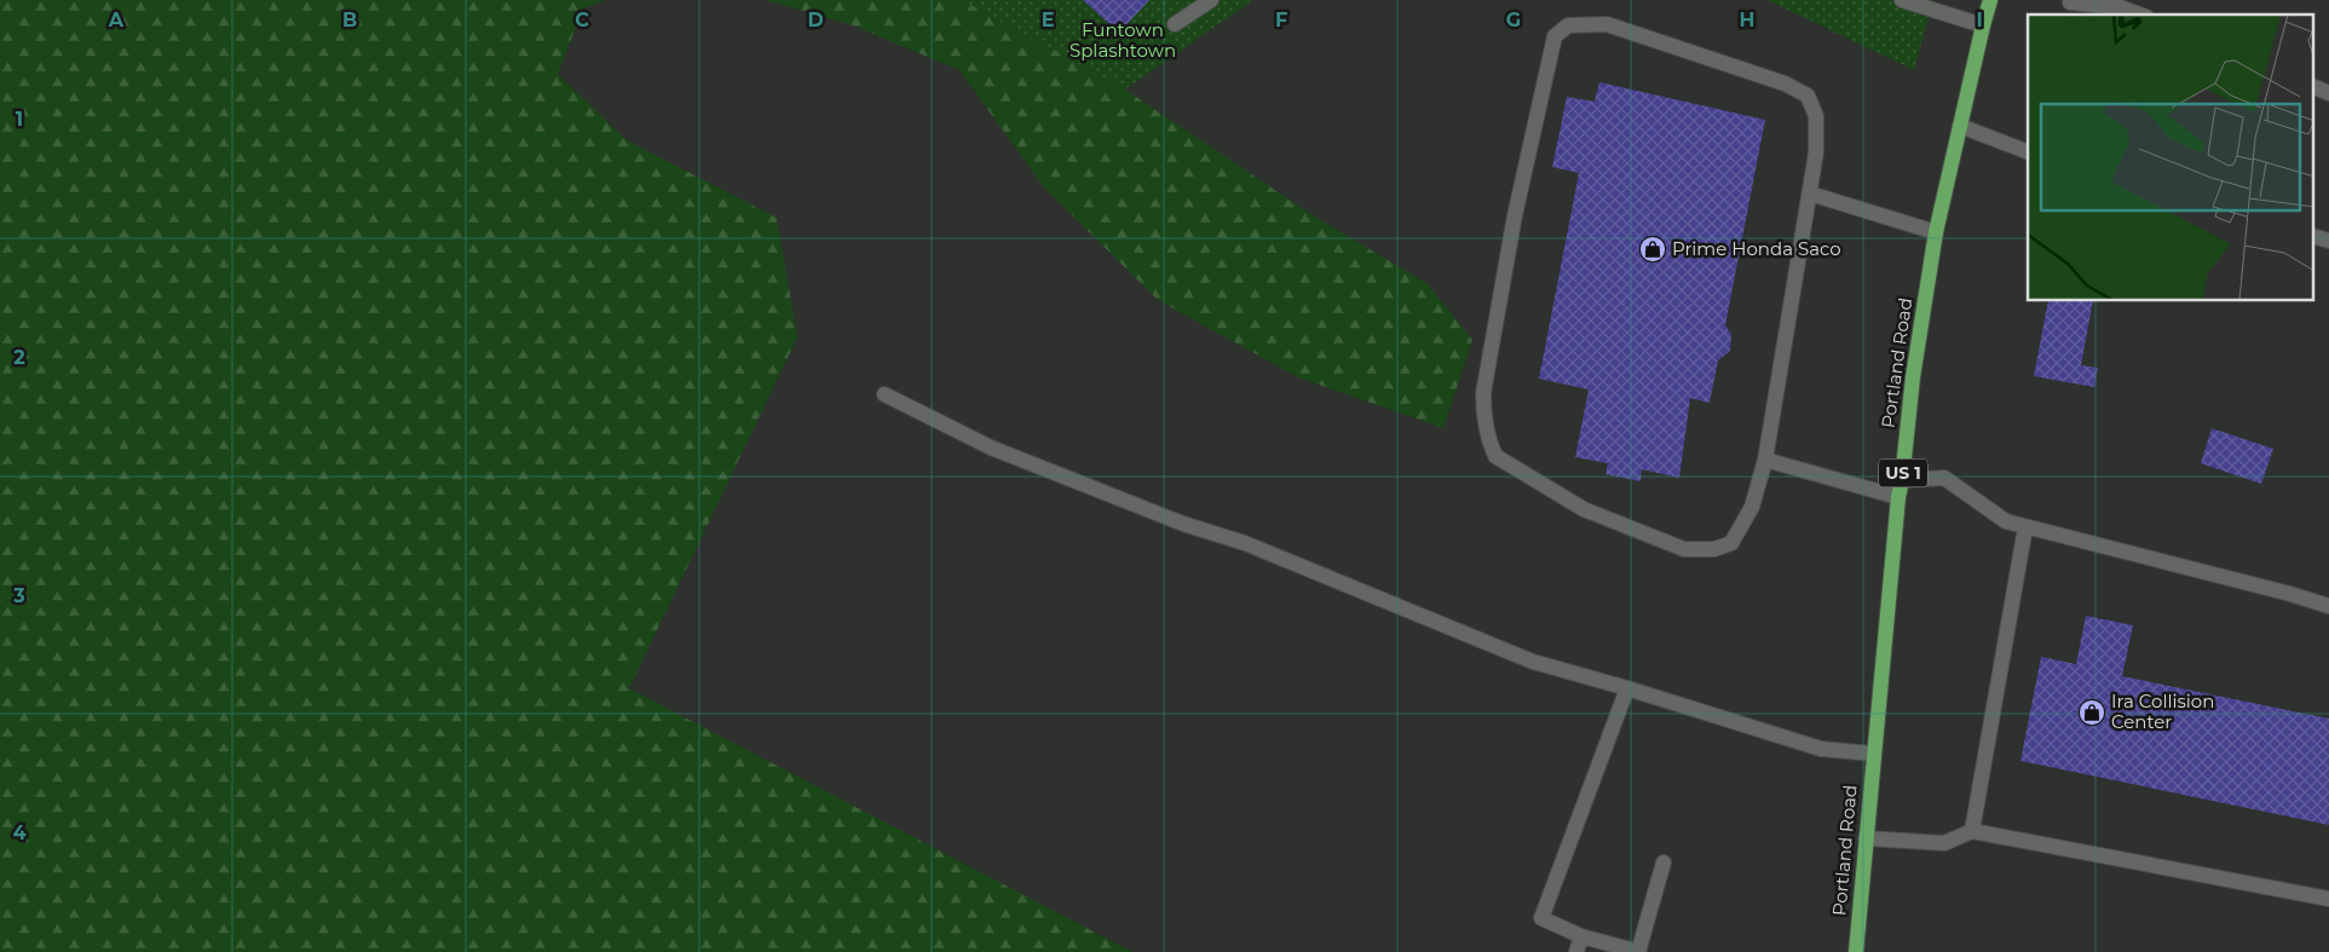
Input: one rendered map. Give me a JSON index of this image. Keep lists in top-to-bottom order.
{
  "streets": {
    "main road": ["Portland Road", "US 1"]
  },
  "parks": ["Funtown Splashtown"],
  "places": {
    "shop": ["Prime Honda Saco", "Ira Collision Center"]
  },
  "grid": {
    "columns": [
      "A",
      "B",
      "C",
      "D",
      "E",
      "F",
      "G",
      "H",
      "I"
    ],
    "rows": [
      "1",
      "2",
      "3",
      "4"
    ]
  }
}
